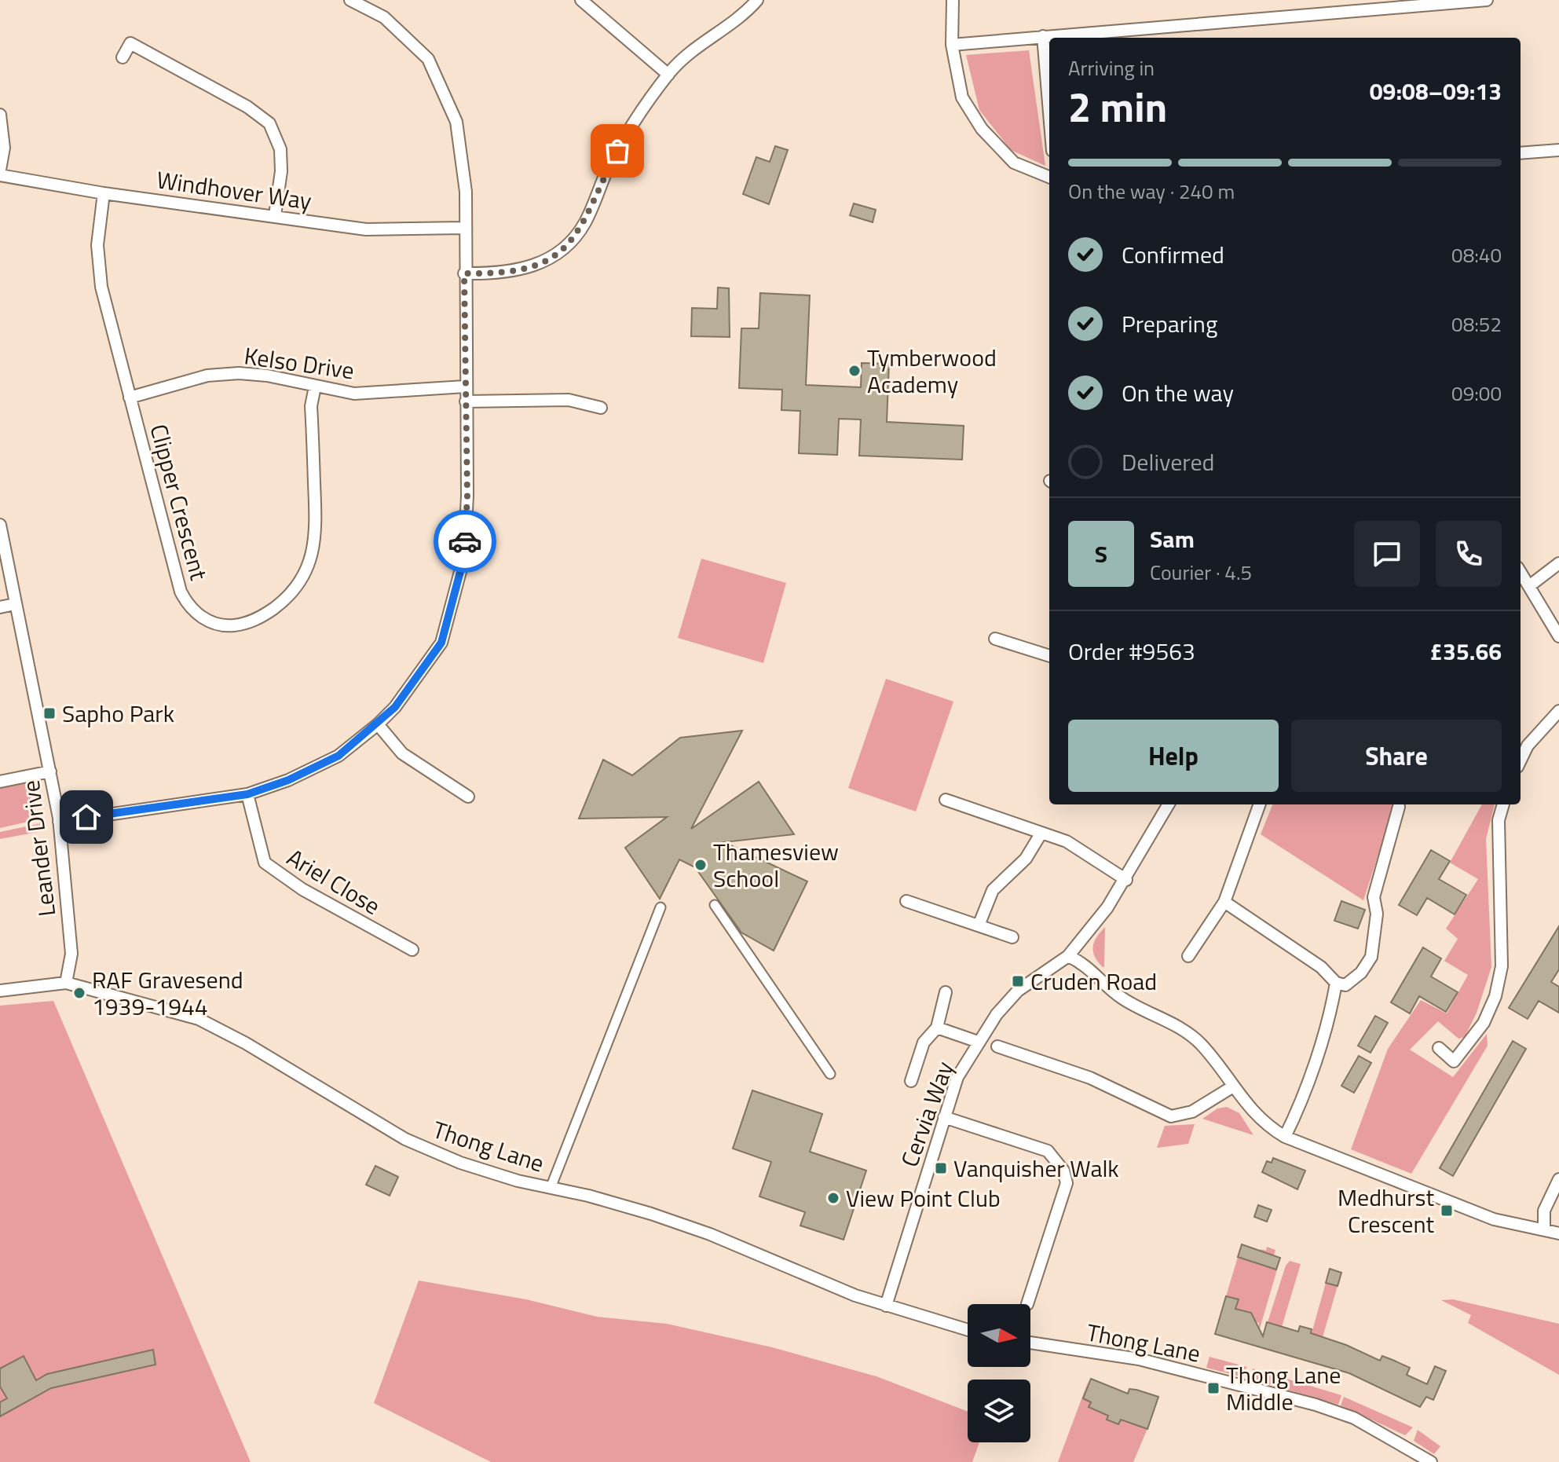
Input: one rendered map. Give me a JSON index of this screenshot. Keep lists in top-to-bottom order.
{
  "streets": {
    "street": [
      "Windhover Way",
      "Kelso Drive",
      "Clipper Crescent",
      "Leander Drive",
      "Ariel Close",
      "Cervia Way",
      "Thong Lane"
    ]
  },
  "crossings": [
    ["Windhover Way", "Clipper Crescent"],
    ["Kelso Drive", "Clipper Crescent"],
    ["Leander Drive", "Thong Lane"],
    ["Cervia Way", "Thong Lane"]
  ],
  "places": {
    "other": [
      "Tymberwood Academy",
      "Thamesview School",
      "RAF Gravesend 1939-1944",
      "View Point Club"
    ],
    "transit": [
      "Sapho Park",
      "Cruden Road",
      "Vanquisher Walk",
      "Medhurst Crescent",
      "Thong Lane Middle"
    ]
  },
  "north": "right",
  "page": {
    "heading": ["2 min", "Arriving in", "09:08–09:13"],
    "panel": [
      "Sam",
      "Courier · 4.5",
      "Order #9563",
      "£35.66"
    ],
    "bar": "On the way · 240 m",
    "list": [
      ["Confirmed", "08:40"],
      ["Preparing", "08:52"],
      ["On the way", "09:00"],
      "Delivered"
    ],
    "round": "S",
    "buttons": ["Help", "Share"]
  }
}
